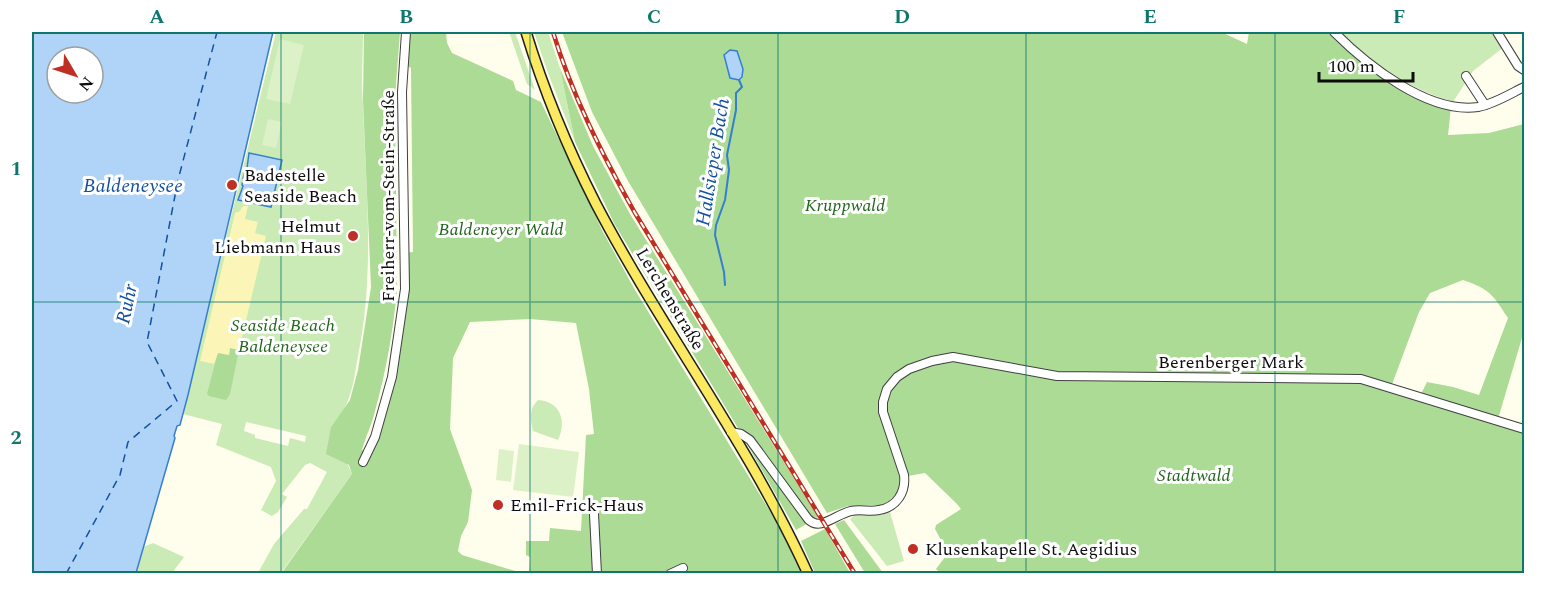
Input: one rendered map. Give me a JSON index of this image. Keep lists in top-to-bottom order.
{
  "streets": {
    "main road": ["Lerchenstraße"],
    "street": ["Freiherr-vom-Stein-Straße", "Berenberger Mark"]
  },
  "crossings": [
    ["Lerchenstraße", "Berenberger Mark"]
  ],
  "water": ["Hallsieper Bach", "Baldeneysee", "Ruhr"],
  "parks": [
    "Kruppwald",
    "Baldeneyer Wald",
    "Seaside Beach Baldeneysee",
    "Stadtwald"
  ],
  "places": [
    "Badestelle Seaside Beach",
    "Helmut Liebmann Haus",
    "Emil-Frick-Haus",
    "Klusenkapelle St. Aegidius"
  ],
  "scale_bar": "100 m",
  "north": "bottom right",
  "grid": {
    "columns": [
      "A",
      "B",
      "C",
      "D",
      "E",
      "F"
    ],
    "rows": ["1", "2"]
  }
}
